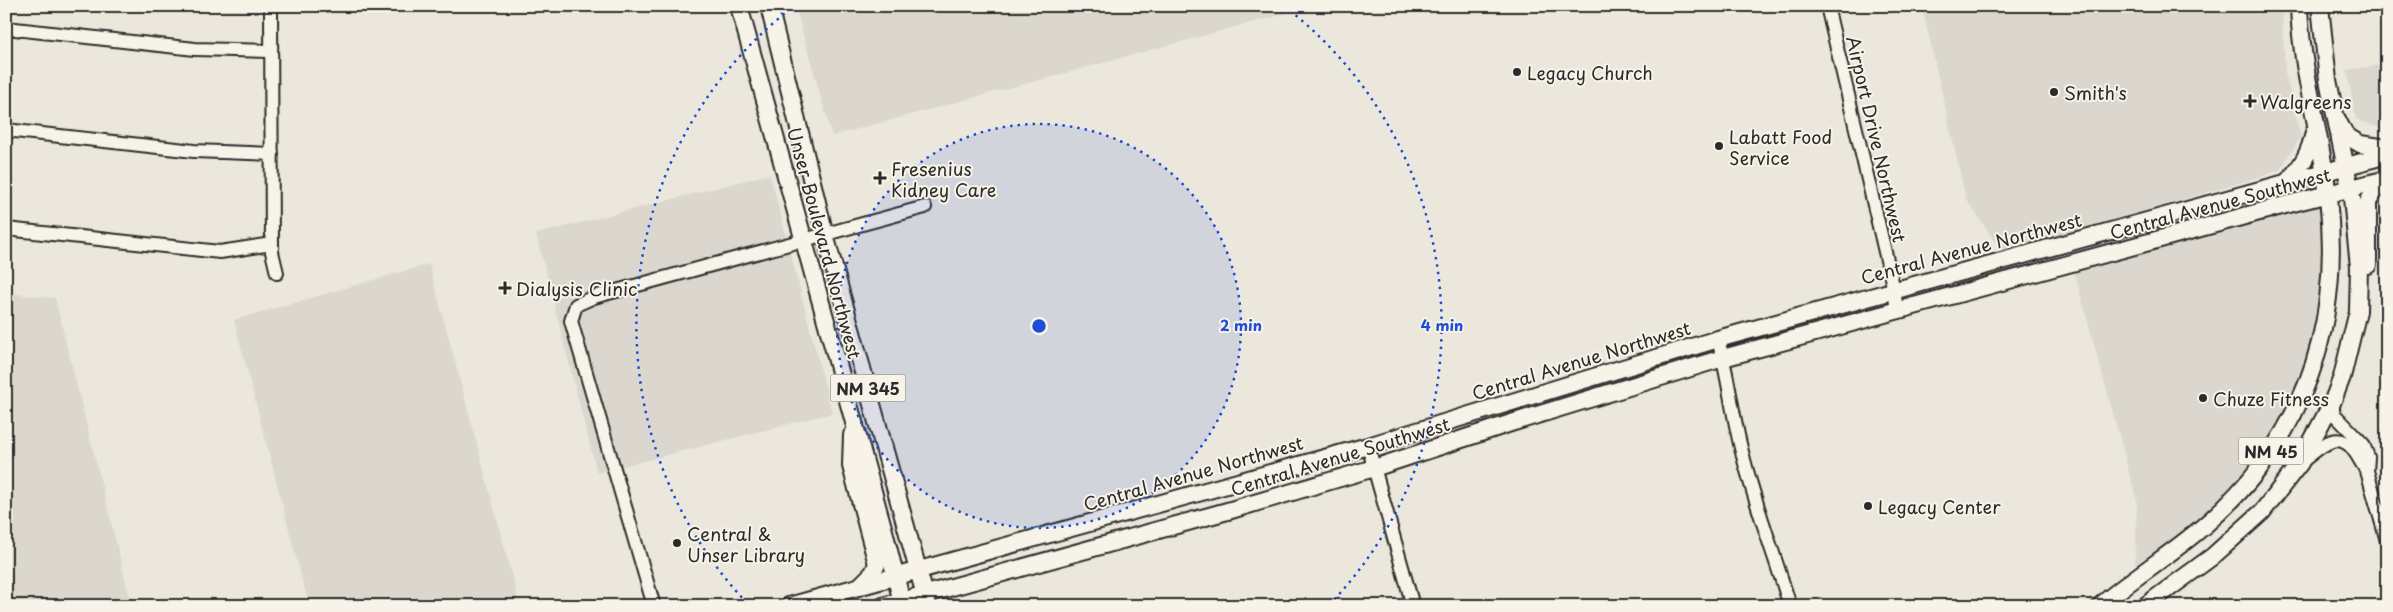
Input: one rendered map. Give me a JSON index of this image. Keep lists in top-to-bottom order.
{
  "streets": {
    "main road": [
      "Central Avenue Southwest",
      "Unser Boulevard Northwest",
      "Central Avenue Northwest",
      "NM 345",
      "NM 45"
    ],
    "street": ["Airport Drive Northwest"]
  },
  "crossings": [
    ["Airport Drive Northwest", "Central Avenue Southwest"],
    ["Airport Drive Northwest", "Central Avenue Northwest"],
    ["Central Avenue Southwest", "NM 345"],
    ["Central Avenue Southwest", "NM 45"],
    ["Unser Boulevard Northwest", "Central Avenue Northwest"],
    ["Unser Boulevard Northwest", "NM 345"],
    ["Central Avenue Northwest", "NM 345"],
    ["Central Avenue Northwest", "NM 45"]
  ],
  "places": {
    "other": [
      "Legacy Church",
      "Smith's",
      "Labatt Food Service",
      "Chuze Fitness",
      "Legacy Center",
      "Central & Unser Library"
    ],
    "health": ["Walgreens", "Fresenius Kidney Care", "Dialysis Clinic"]
  },
  "rings": ["2 min", "4 min"]
}
